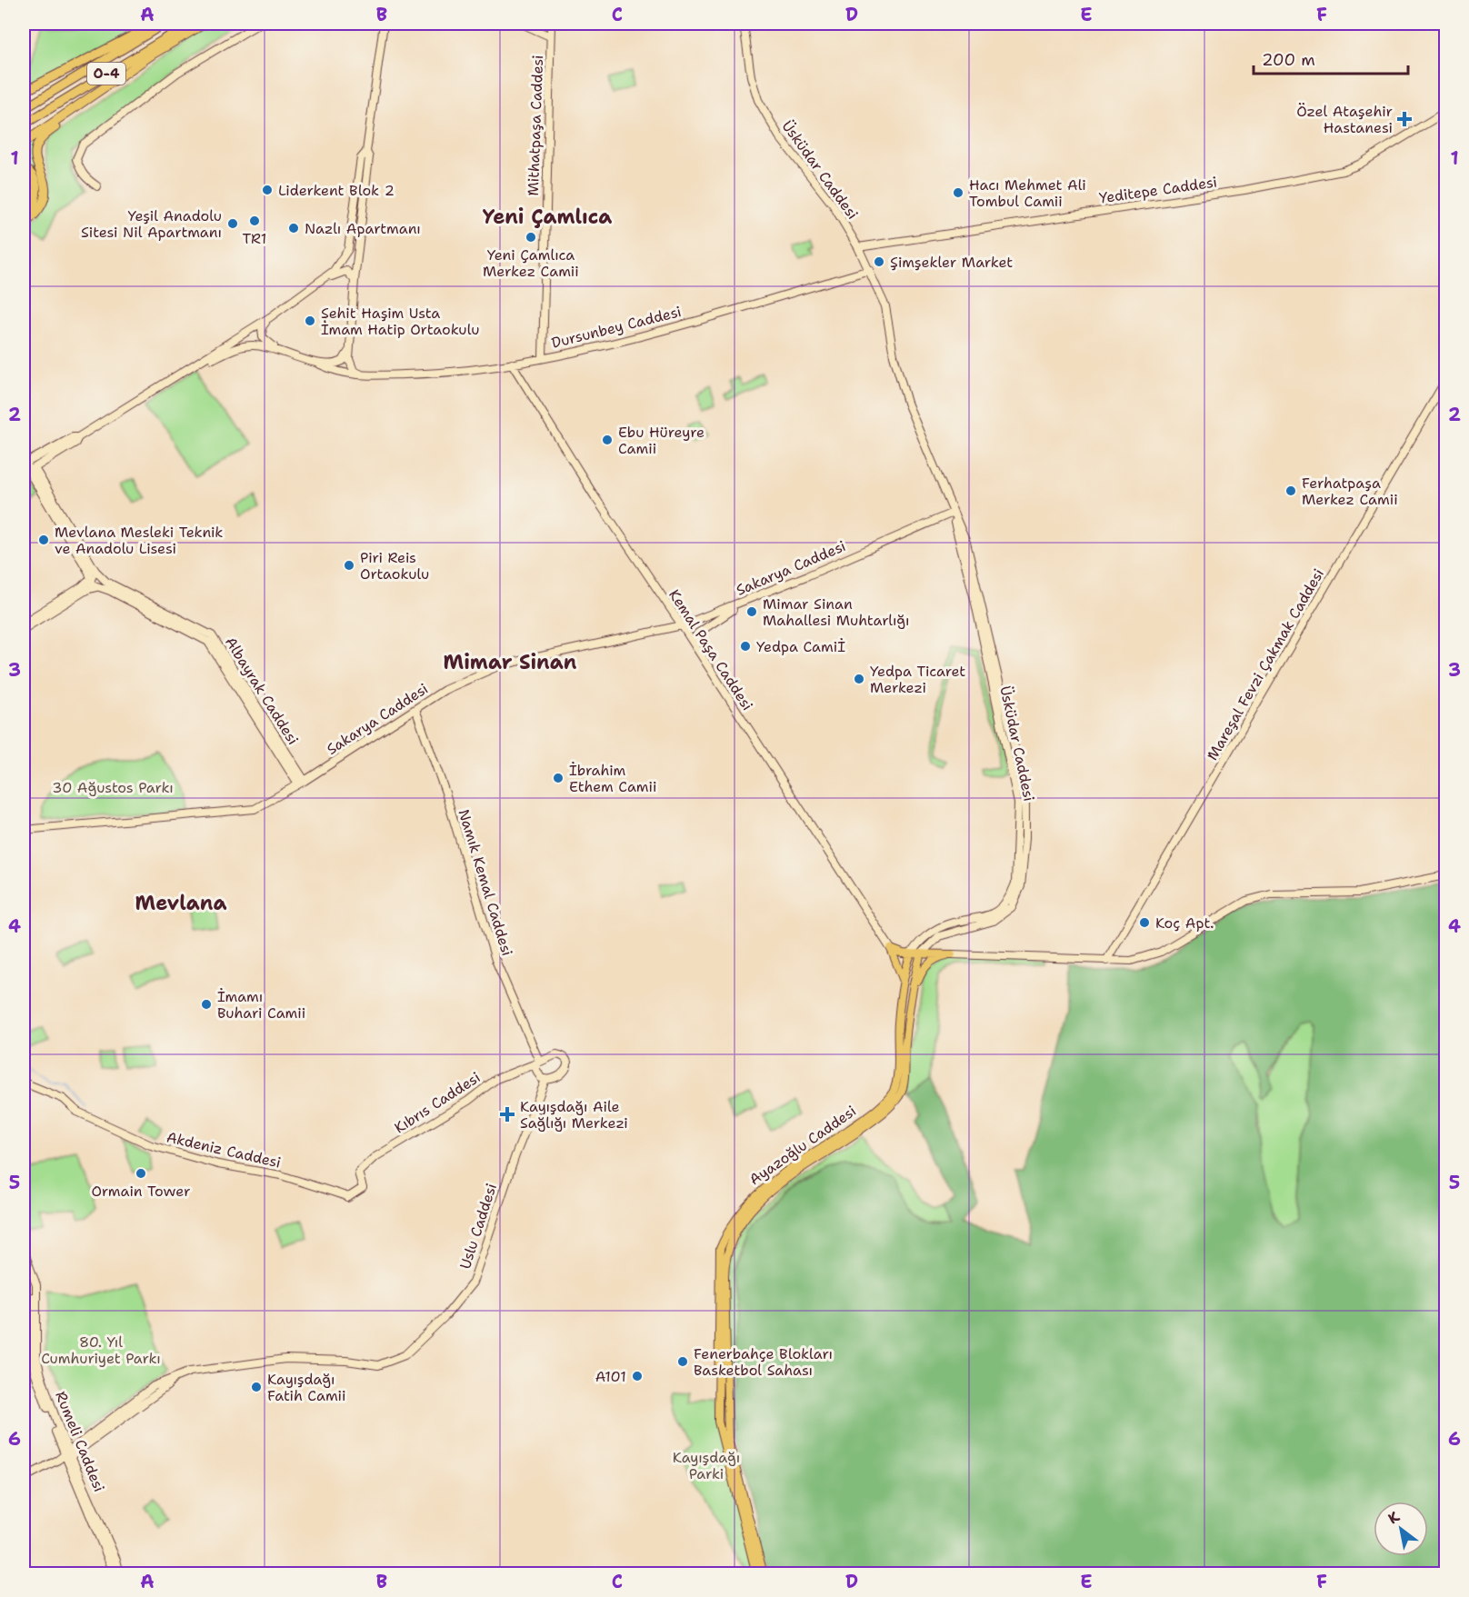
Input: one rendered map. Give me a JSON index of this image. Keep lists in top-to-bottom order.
{
  "streets": {
    "highway": ["O-4"],
    "main road": ["Ayazoğlu Caddesi"],
    "street": [
      "Mithatpaşa Caddesi",
      "Üsküdar Caddesi",
      "Yeditepe Caddesi",
      "Dursunbey Caddesi",
      "Sakarya Caddesi",
      "Kemal Paşa Caddesi",
      "Mareşal Fevzi Çakmak Caddesi",
      "Albayrak Caddesi",
      "Namık Kemal Caddesi",
      "Kıbrıs Caddesi",
      "Akdeniz Caddesi",
      "Uslu Caddesi",
      "Rumeli Caddesi"
    ]
  },
  "crossings": [
    ["Mithatpaşa Caddesi", "Dursunbey Caddesi"],
    ["Üsküdar Caddesi", "Yeditepe Caddesi"],
    ["Üsküdar Caddesi", "Dursunbey Caddesi"],
    ["Üsküdar Caddesi", "Sakarya Caddesi"],
    ["Üsküdar Caddesi", "Ayazoğlu Caddesi"],
    ["Dursunbey Caddesi", "Kemal Paşa Caddesi"],
    ["Sakarya Caddesi", "Kemal Paşa Caddesi"],
    ["Sakarya Caddesi", "Albayrak Caddesi"],
    ["Sakarya Caddesi", "Namık Kemal Caddesi"],
    ["Namık Kemal Caddesi", "Kıbrıs Caddesi"],
    ["Namık Kemal Caddesi", "Uslu Caddesi"],
    ["Kıbrıs Caddesi", "Akdeniz Caddesi"],
    ["Kıbrıs Caddesi", "Uslu Caddesi"],
    ["Uslu Caddesi", "Rumeli Caddesi"]
  ],
  "districts": ["Yeni Çamlıca", "Mimar Sinan", "Mevlana"],
  "parks": ["30 Ağustos Parkı", "80. Yıl Cumhuriyet Parkı", "Kayışdağı Parki"],
  "places": {
    "health": ["Özel Ataşehir Hastanesi", "Kayışdağı Aile Sağlığı Merkezi"],
    "other": [
      "Liderkent Blok 2",
      "Hacı Mehmet Ali Tombul Camii",
      "TR1",
      "Yeşil Anadolu Sitesi Nil Apartmanı",
      "Nazlı Apartmanı",
      "Yeni Çamlıca Merkez Camii",
      "Şimşekler Market",
      "Şehit Haşim Usta İmam Hatip Ortaokulu",
      "Ebu Hüreyre Camii",
      "Ferhatpaşa Merkez Camii",
      "Mevlana Mesleki Teknik ve Anadolu Lisesi",
      "Piri Reis Ortaokulu",
      "Mimar Sinan Mahallesi Muhtarlığı",
      "Yedpa Camiİ",
      "Yedpa Ticaret Merkezi",
      "İbrahim Ethem Camii",
      "Koç Apt.",
      "İmamı Buhari Camii",
      "Ormain Tower",
      "Fenerbahçe Blokları Basketbol Sahası",
      "A101",
      "Kayışdağı Fatih Camii"
    ]
  },
  "scale_bar": "200 m",
  "north": "top left",
  "grid": {
    "columns": [
      "A",
      "B",
      "C",
      "D",
      "E",
      "F"
    ],
    "rows": [
      "1",
      "2",
      "3",
      "4",
      "5",
      "6"
    ]
  }
}
